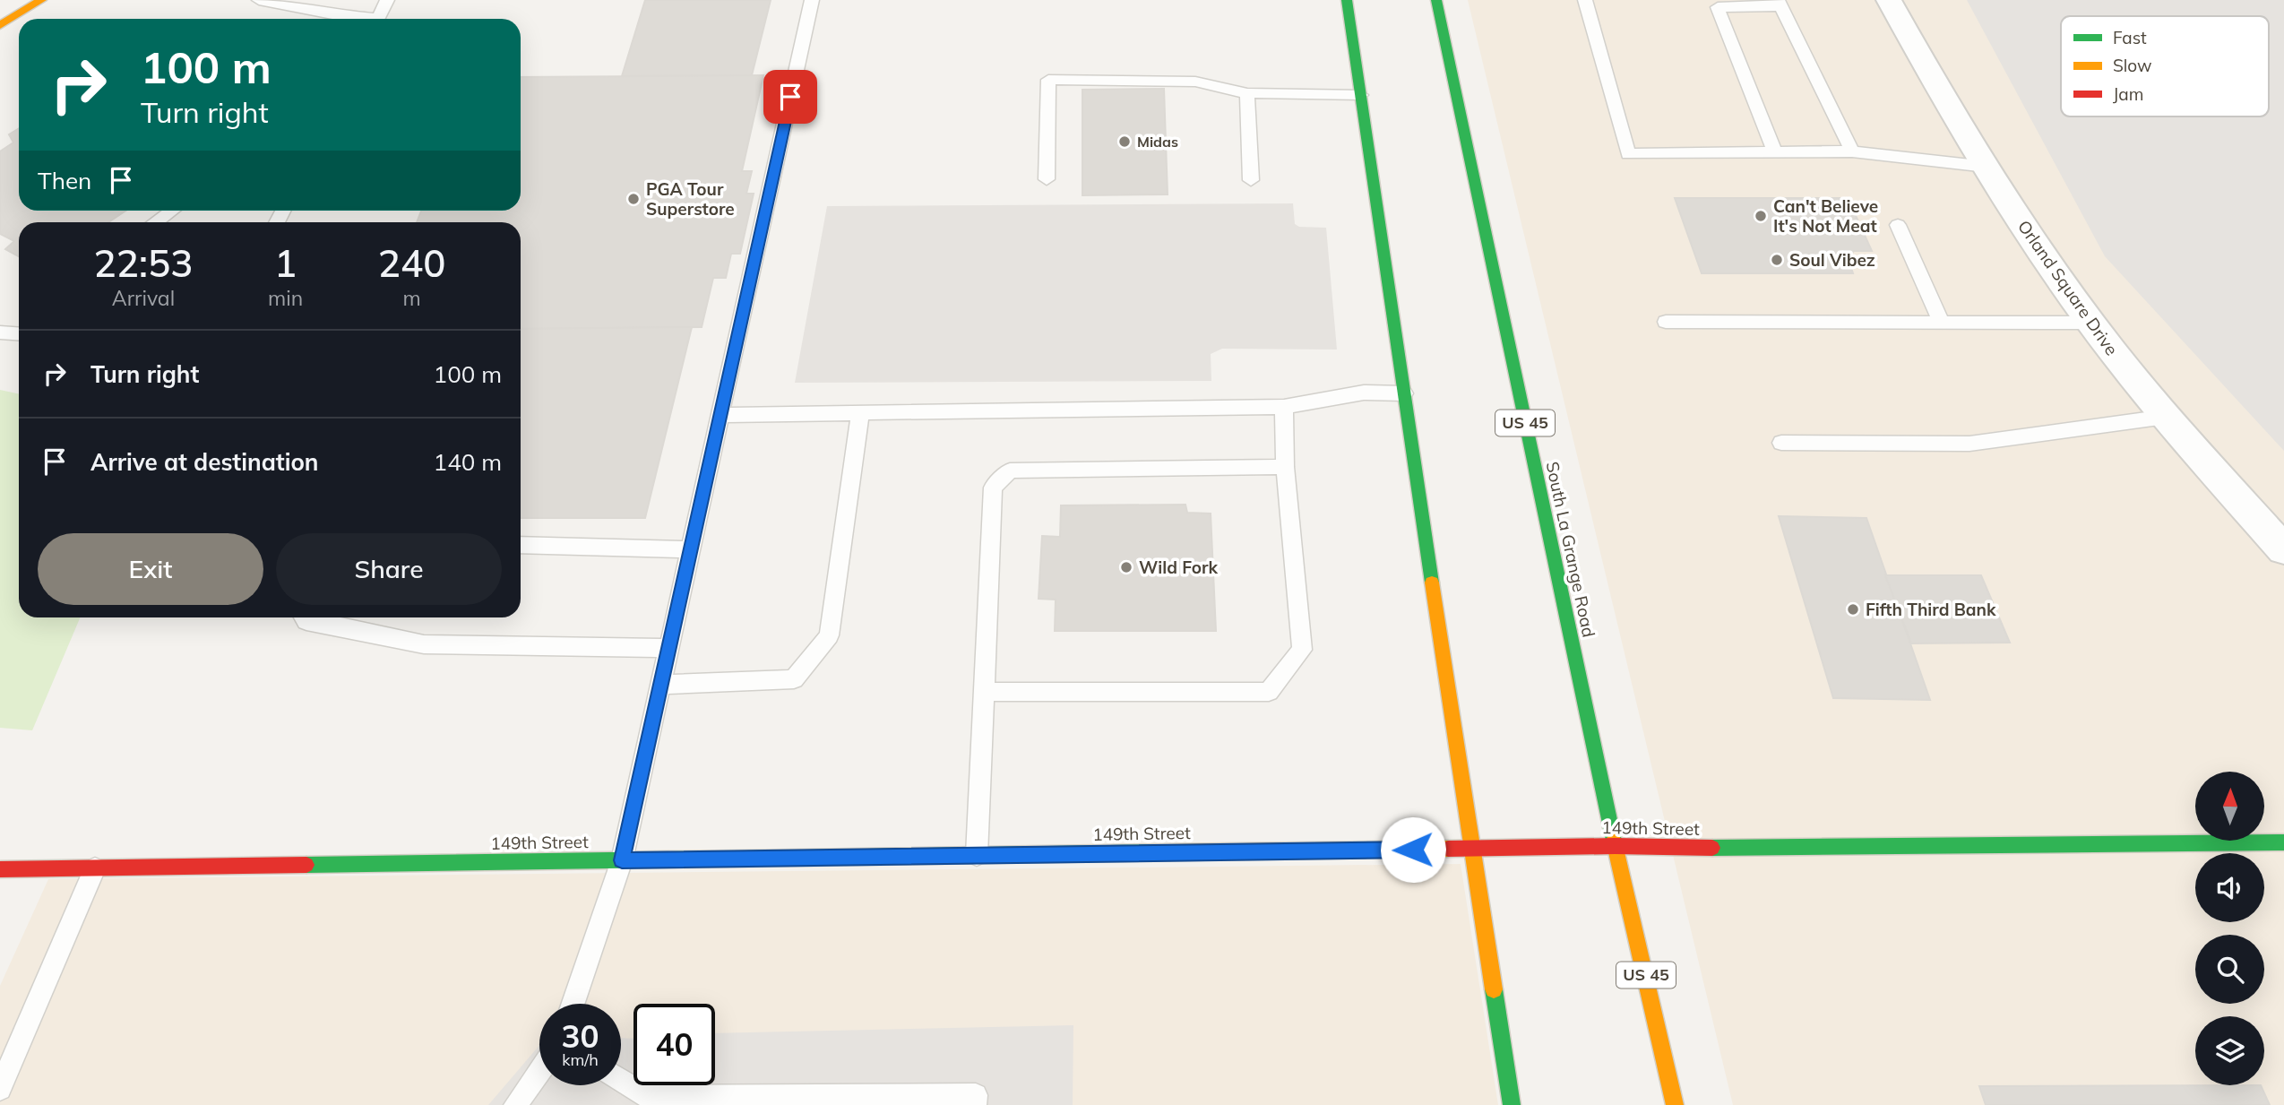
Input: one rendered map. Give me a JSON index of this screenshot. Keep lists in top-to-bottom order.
{
  "streets": {
    "main road": ["US 45", "South La Grange Road", "149th Street"],
    "street": ["Orland Square Drive"]
  },
  "crossings": [
    ["South La Grange Road", "149th Street"]
  ],
  "places": [
    "Midas",
    "PGA Tour Superstore",
    "Can't Believe It's Not Meat",
    "Soul Vibez",
    "Wild Fork",
    "Fifth Third Bank"
  ],
  "legend": ["Fast", "Slow", "Jam"],
  "north": "top",
  "page": {
    "turn": ["100 m", "Turn right"],
    "then": "Then",
    "eta": [
      "22:53",
      "Arrival",
      "1",
      "min",
      "240",
      "m"
    ],
    "list": [
      {
        "name": "Turn right",
        "value": "100 m"
      },
      {
        "name": "Arrive at destination",
        "value": "140 m"
      }
    ],
    "buttons": ["Exit", "Share"],
    "speed": "30 km/h",
    "limit": "40"
  }
}
